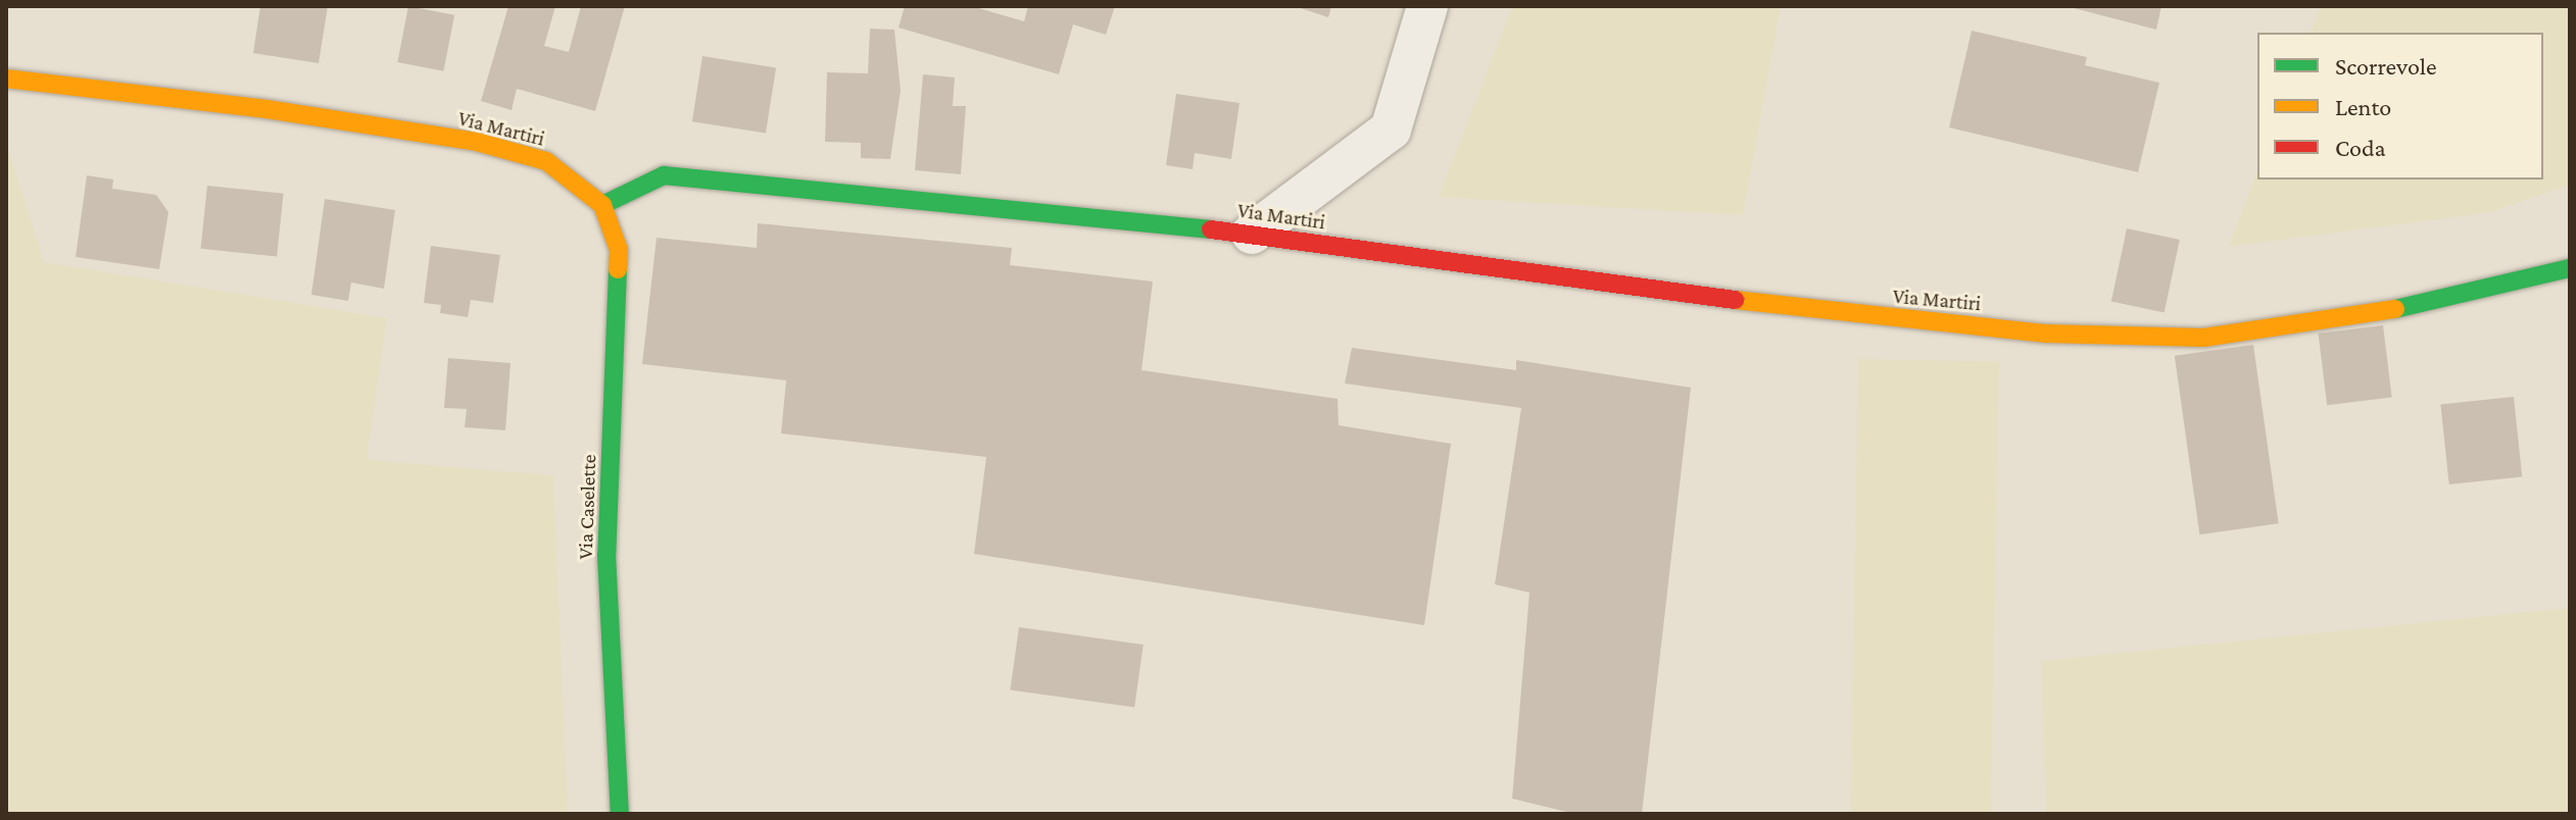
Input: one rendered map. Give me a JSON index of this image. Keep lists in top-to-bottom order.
{
  "streets": {
    "street": ["Via Martiri", "Via Caselette"]
  },
  "crossings": [
    ["Via Martiri", "Via Caselette"]
  ],
  "legend": ["Scorrevole", "Lento", "Coda"]
}
